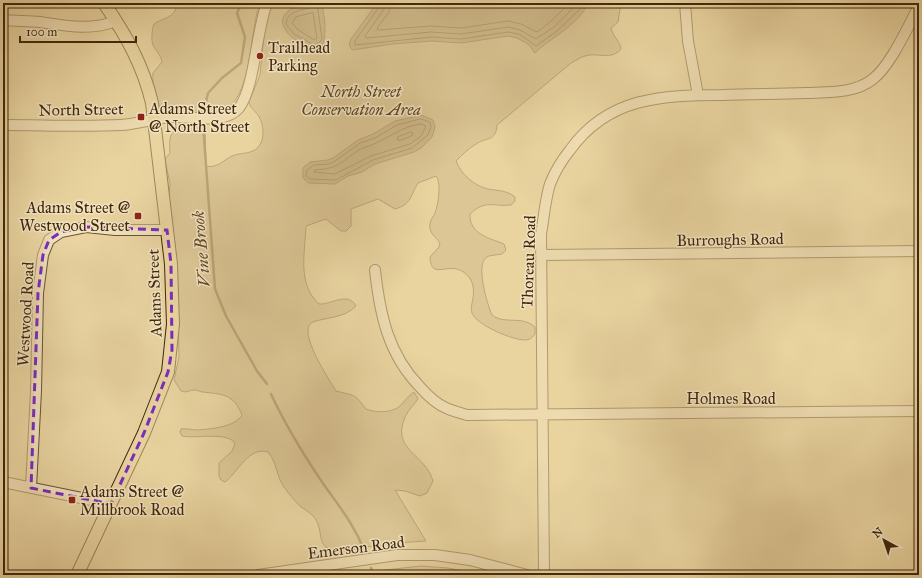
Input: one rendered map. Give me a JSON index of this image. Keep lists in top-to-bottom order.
{
  "streets": {
    "main road": ["Adams Street"],
    "street": [
      "North Street",
      "Burroughs Road",
      "Thoreau Road",
      "Westwood Road",
      "Holmes Road",
      "Emerson Road"
    ]
  },
  "crossings": [
    ["North Street", "Adams Street"],
    ["Burroughs Road", "Thoreau Road"],
    ["Thoreau Road", "Holmes Road"],
    ["Adams Street", "Westwood Road"]
  ],
  "water": ["Vine Brook"],
  "parks": ["North Street Conservation Area"],
  "places": {
    "other": ["Trailhead Parking"],
    "transit": ["Adams Street @ North Street", "Adams Street @ Westwood Street", "Adams Street @ Millbrook Road"]
  },
  "scale_bar": "100 m",
  "north": "top left"
}
